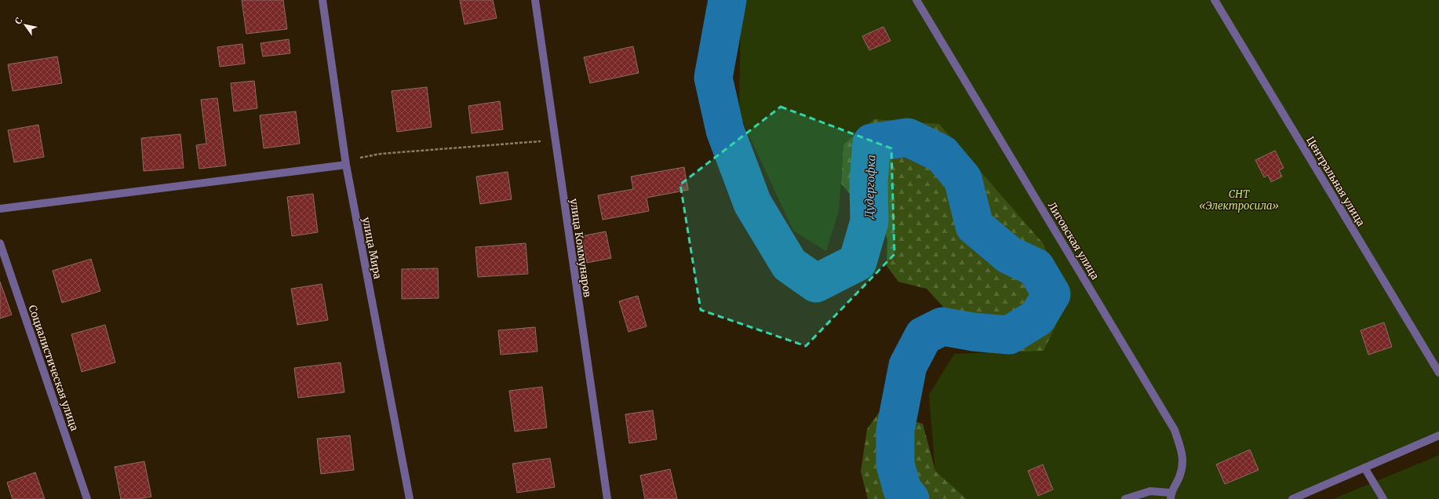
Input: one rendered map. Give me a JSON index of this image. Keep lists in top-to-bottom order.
{
  "streets": {
    "street": [
      "Центральная улица",
      "Лиговская улица",
      "улица Мира",
      "улица Коммунаров",
      "Социалистическая улица"
    ]
  },
  "water": ["Дудергофка"],
  "parks": ["СНТ «Электросила»"],
  "north": "top left"
}
